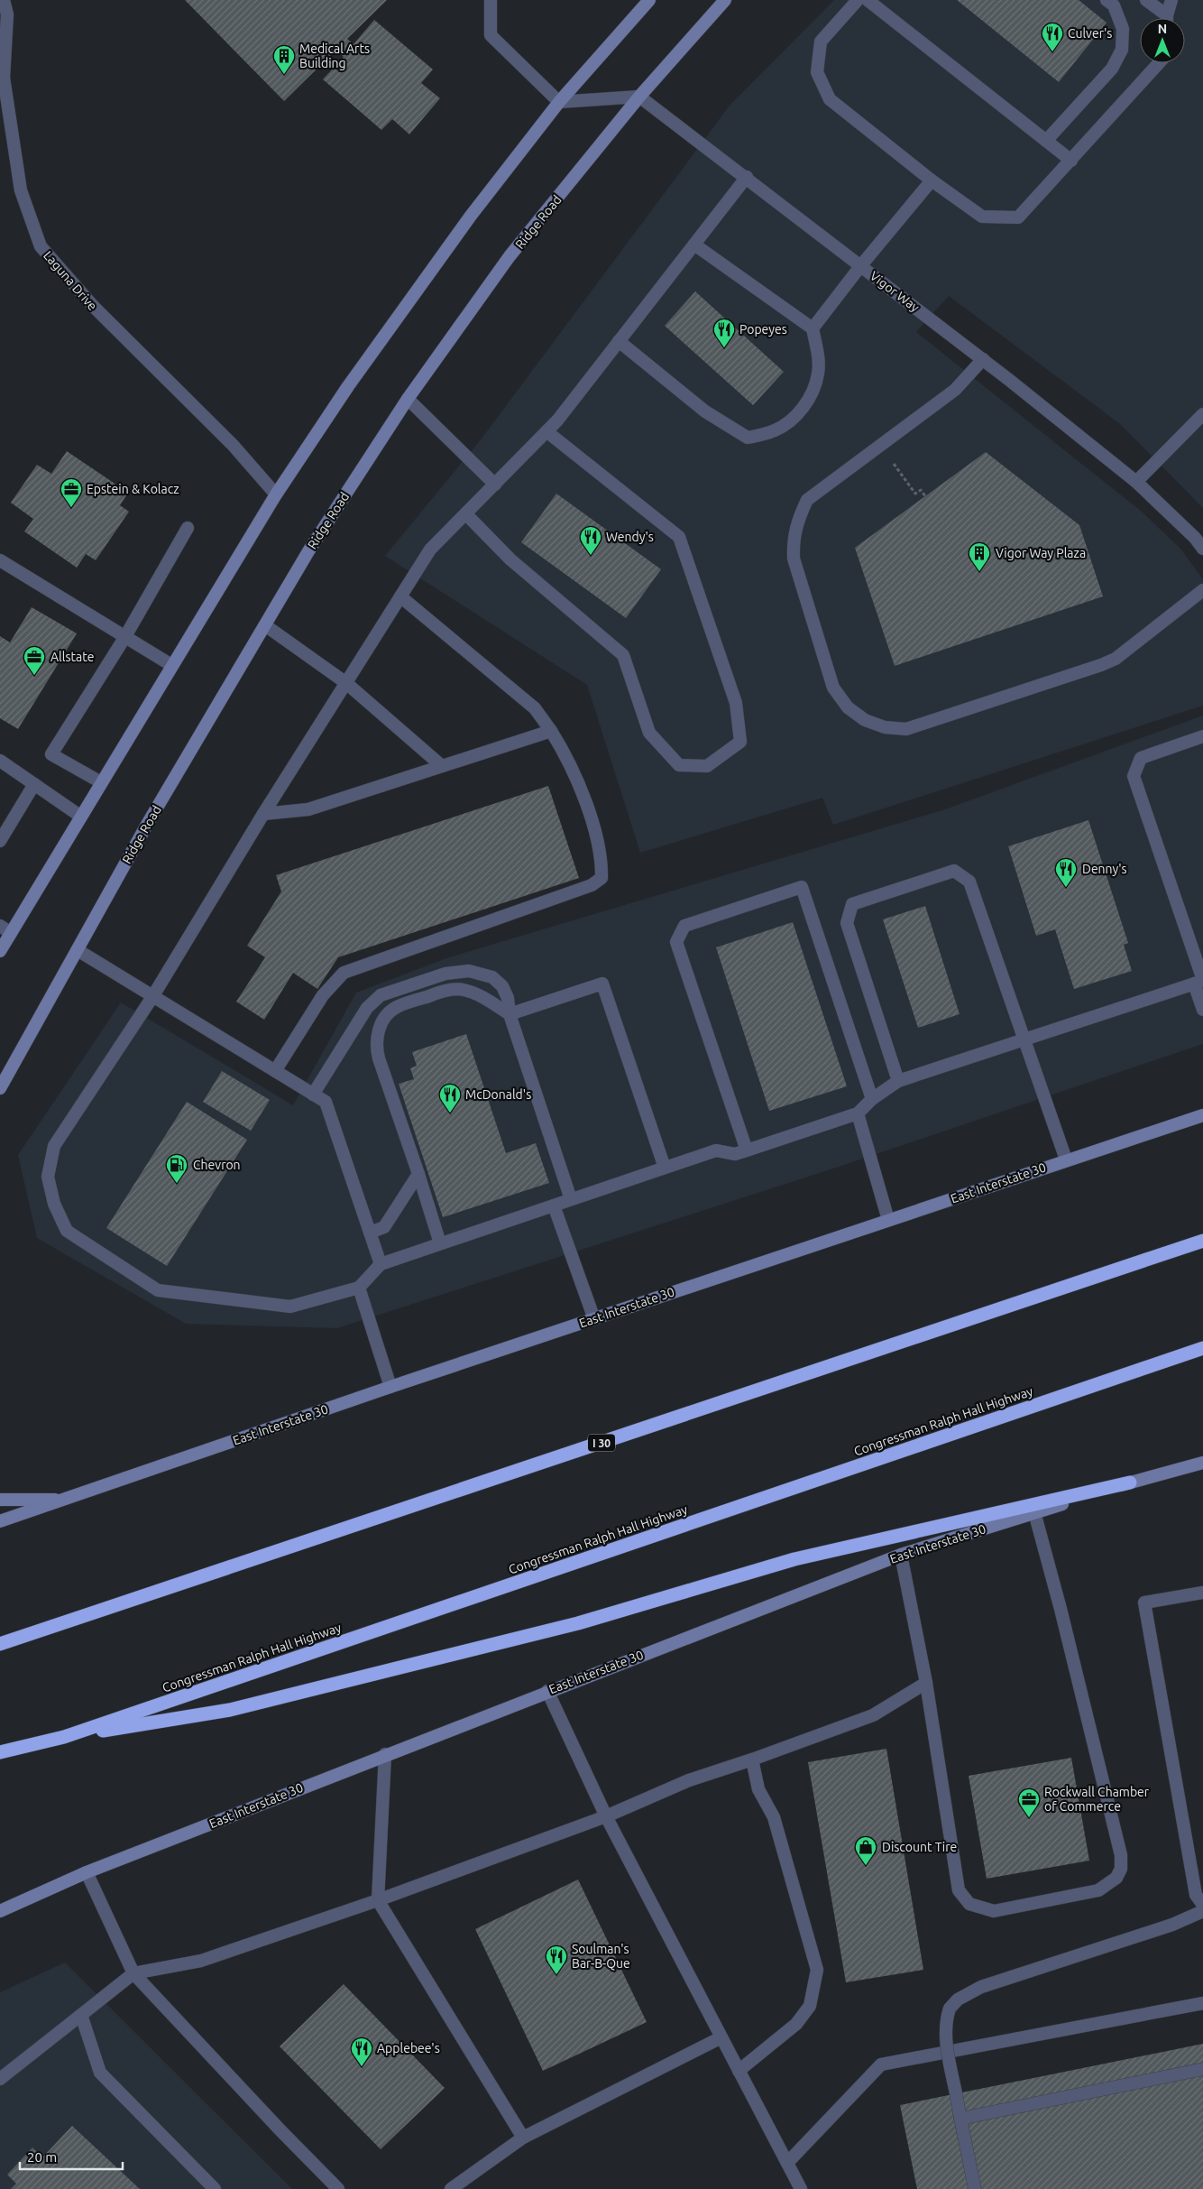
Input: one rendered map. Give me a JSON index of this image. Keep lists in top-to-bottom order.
{
  "streets": {
    "highway": ["Congressman Ralph Hall Highway", "I 30"],
    "main road": ["Ridge Road", "East Interstate 30"],
    "street": ["Laguna Drive", "Vigor Way"]
  },
  "crossings": [
    ["Ridge Road", "Vigor Way"]
  ],
  "places": {
    "restaurant": [
      "Culver's",
      "Popeyes",
      "Wendy's",
      "Denny's",
      "McDonald's",
      "Soulman's Bar-B-Que",
      "Applebee's"
    ],
    "building": ["Medical Arts Building", "Vigor Way Plaza"],
    "office": ["Epstein & Kolacz", "Allstate", "Rockwall Chamber of Commerce"],
    "fuel station": ["Chevron"],
    "shop": ["Discount Tire"]
  },
  "scale_bar": "20 m",
  "north": "top"
}
